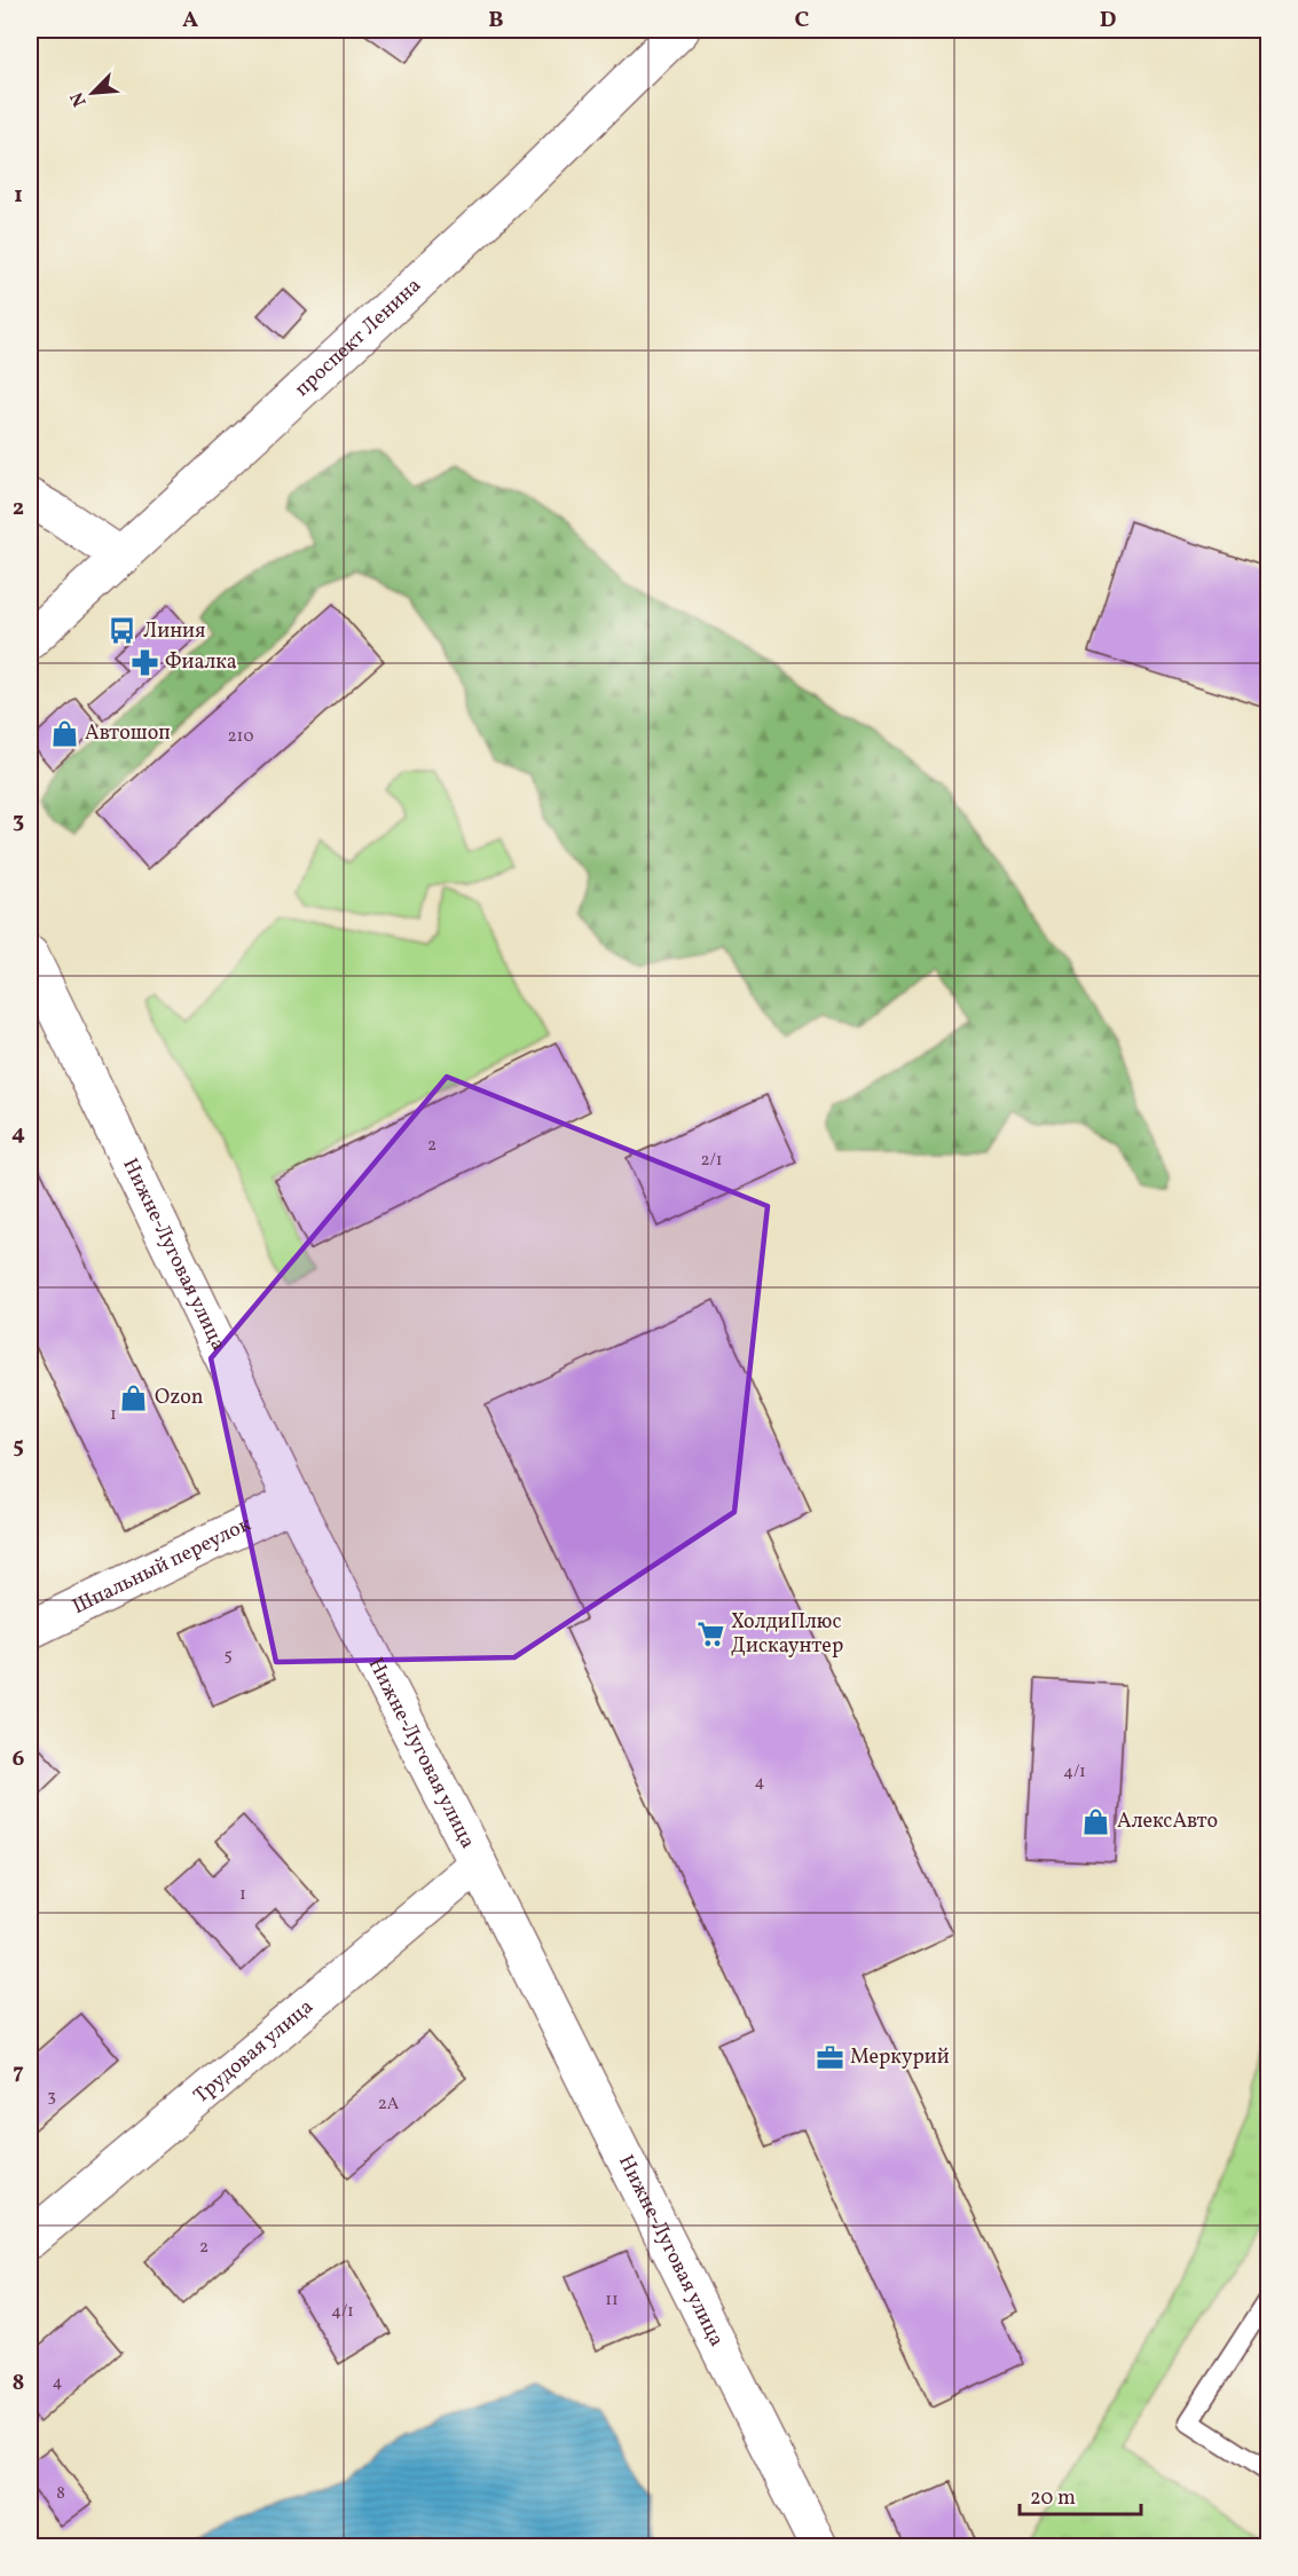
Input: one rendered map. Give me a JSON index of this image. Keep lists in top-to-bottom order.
{
  "streets": {
    "street": [
      "проспект Ленина",
      "Нижне-Луговая улица",
      "Шпальный переулок",
      "Трудовая улица"
    ]
  },
  "crossings": [
    ["Нижне-Луговая улица", "Шпальный переулок"],
    ["Нижне-Луговая улица", "Трудовая улица"]
  ],
  "places": {
    "bus stop": ["Линия"],
    "pharmacy": ["Фиалка"],
    "shop": ["Автошоп", "Ozon", "АлексАвто"],
    "supermarket": ["ХолдиПлюс Дискаунтер"],
    "office": ["Меркурий"]
  },
  "house_numbers": [
    "210",
    "2",
    "2/1",
    "1",
    "5",
    "4/1",
    "4",
    "1",
    "3",
    "2А",
    "2",
    "11",
    "4/1",
    "4",
    "8"
  ],
  "scale_bar": "20 m",
  "north": "bottom left",
  "grid": {
    "columns": [
      "A",
      "B",
      "C",
      "D"
    ],
    "rows": [
      "1",
      "2",
      "3",
      "4",
      "5",
      "6",
      "7",
      "8"
    ]
  }
}
